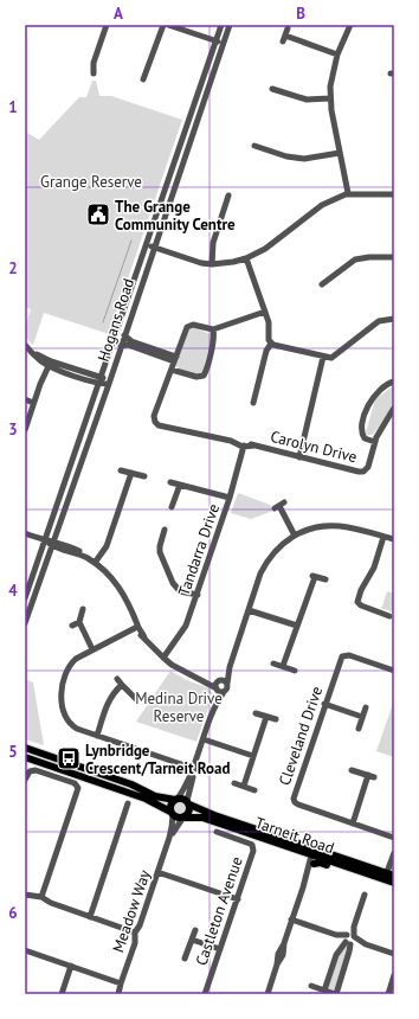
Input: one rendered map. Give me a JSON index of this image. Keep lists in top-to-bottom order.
{
  "streets": {
    "main road": ["Tarneit Road"],
    "street": [
      "Hogans Road",
      "Carolyn Drive",
      "Tandarra Drive",
      "Cleveland Drive",
      "Meadow Way",
      "Castleton Avenue"
    ]
  },
  "crossings": [
    ["Carolyn Drive", "Tandarra Drive"],
    ["Tarneit Road", "Meadow Way"]
  ],
  "parks": ["Grange Reserve", "Medina Drive Reserve"],
  "places": {
    "public building": ["The Grange Community Centre"],
    "bus stop": ["Lynbridge Crescent/Tarneit Road"]
  },
  "grid": {
    "columns": ["A", "B"],
    "rows": [
      "1",
      "2",
      "3",
      "4",
      "5",
      "6"
    ]
  }
}
